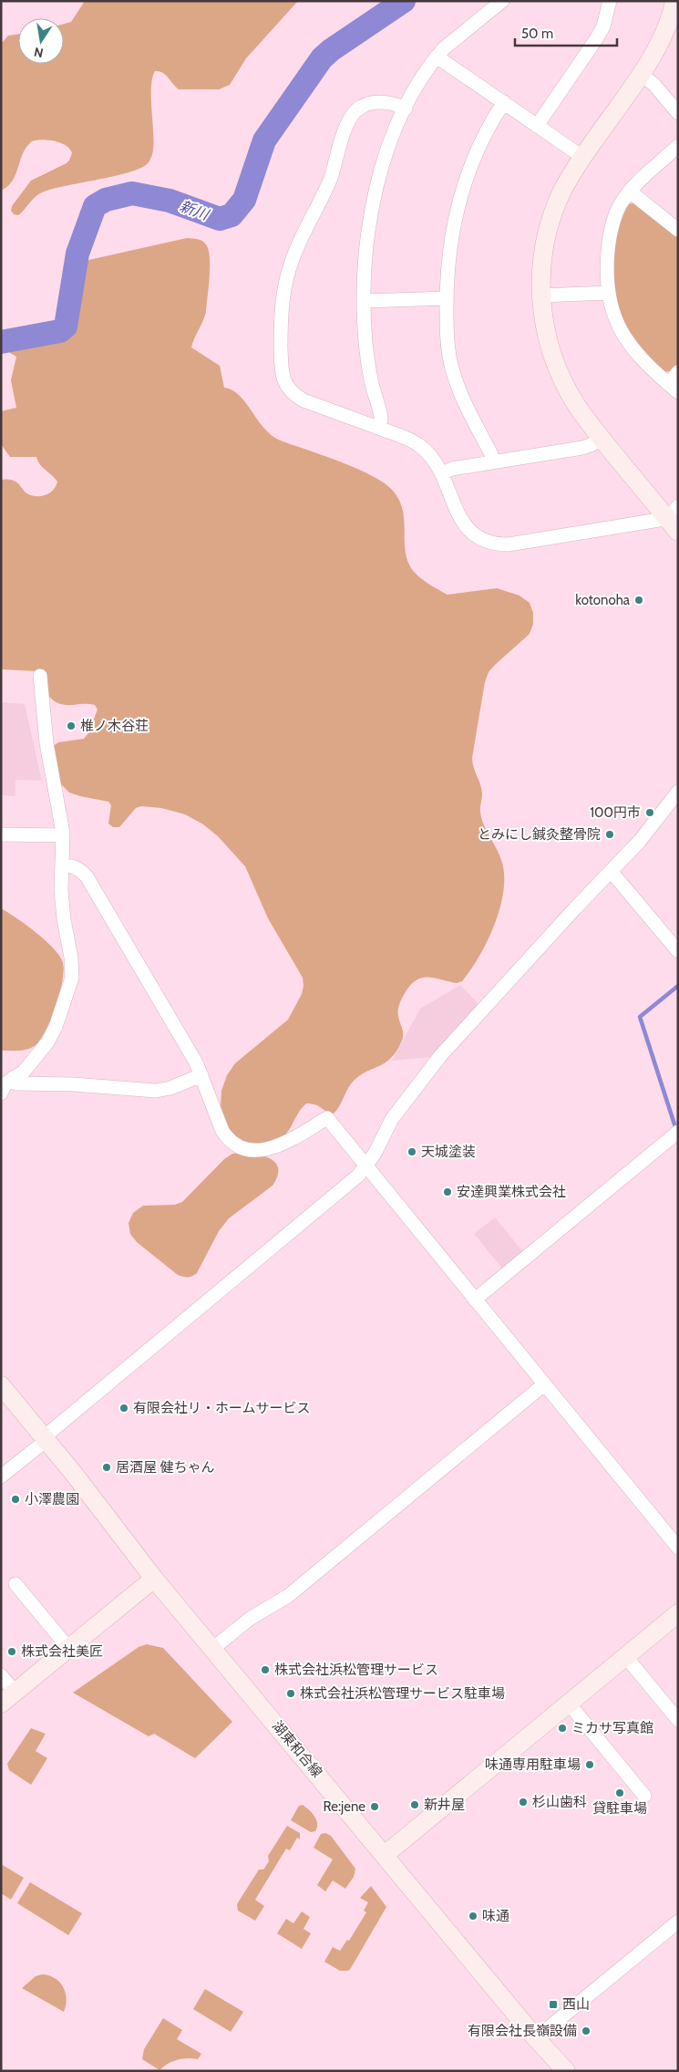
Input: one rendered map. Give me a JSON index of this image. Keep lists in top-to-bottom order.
{
  "streets": {
    "street": ["湖東和合線"]
  },
  "water": ["新川"],
  "places": {
    "other": [
      "kotonoha",
      "椎ノ木谷荘",
      "100円市",
      "とみにし鍼灸整骨院",
      "天城塗装",
      "安達興業株式会社",
      "有限会社リ・ホームサービス",
      "居酒屋 健ちゃん",
      "小澤農園",
      "株式会社美匠",
      "株式会社浜松管理サービス",
      "株式会社浜松管理サービス駐車場",
      "ミカサ写真館",
      "味通専用駐車場",
      "貸駐車場",
      "杉山歯科",
      "新井屋",
      "Re:jene",
      "味通",
      "有限会社長嶺設備"
    ],
    "transit": ["西山"]
  },
  "scale_bar": "50 m",
  "north": "bottom"
}
